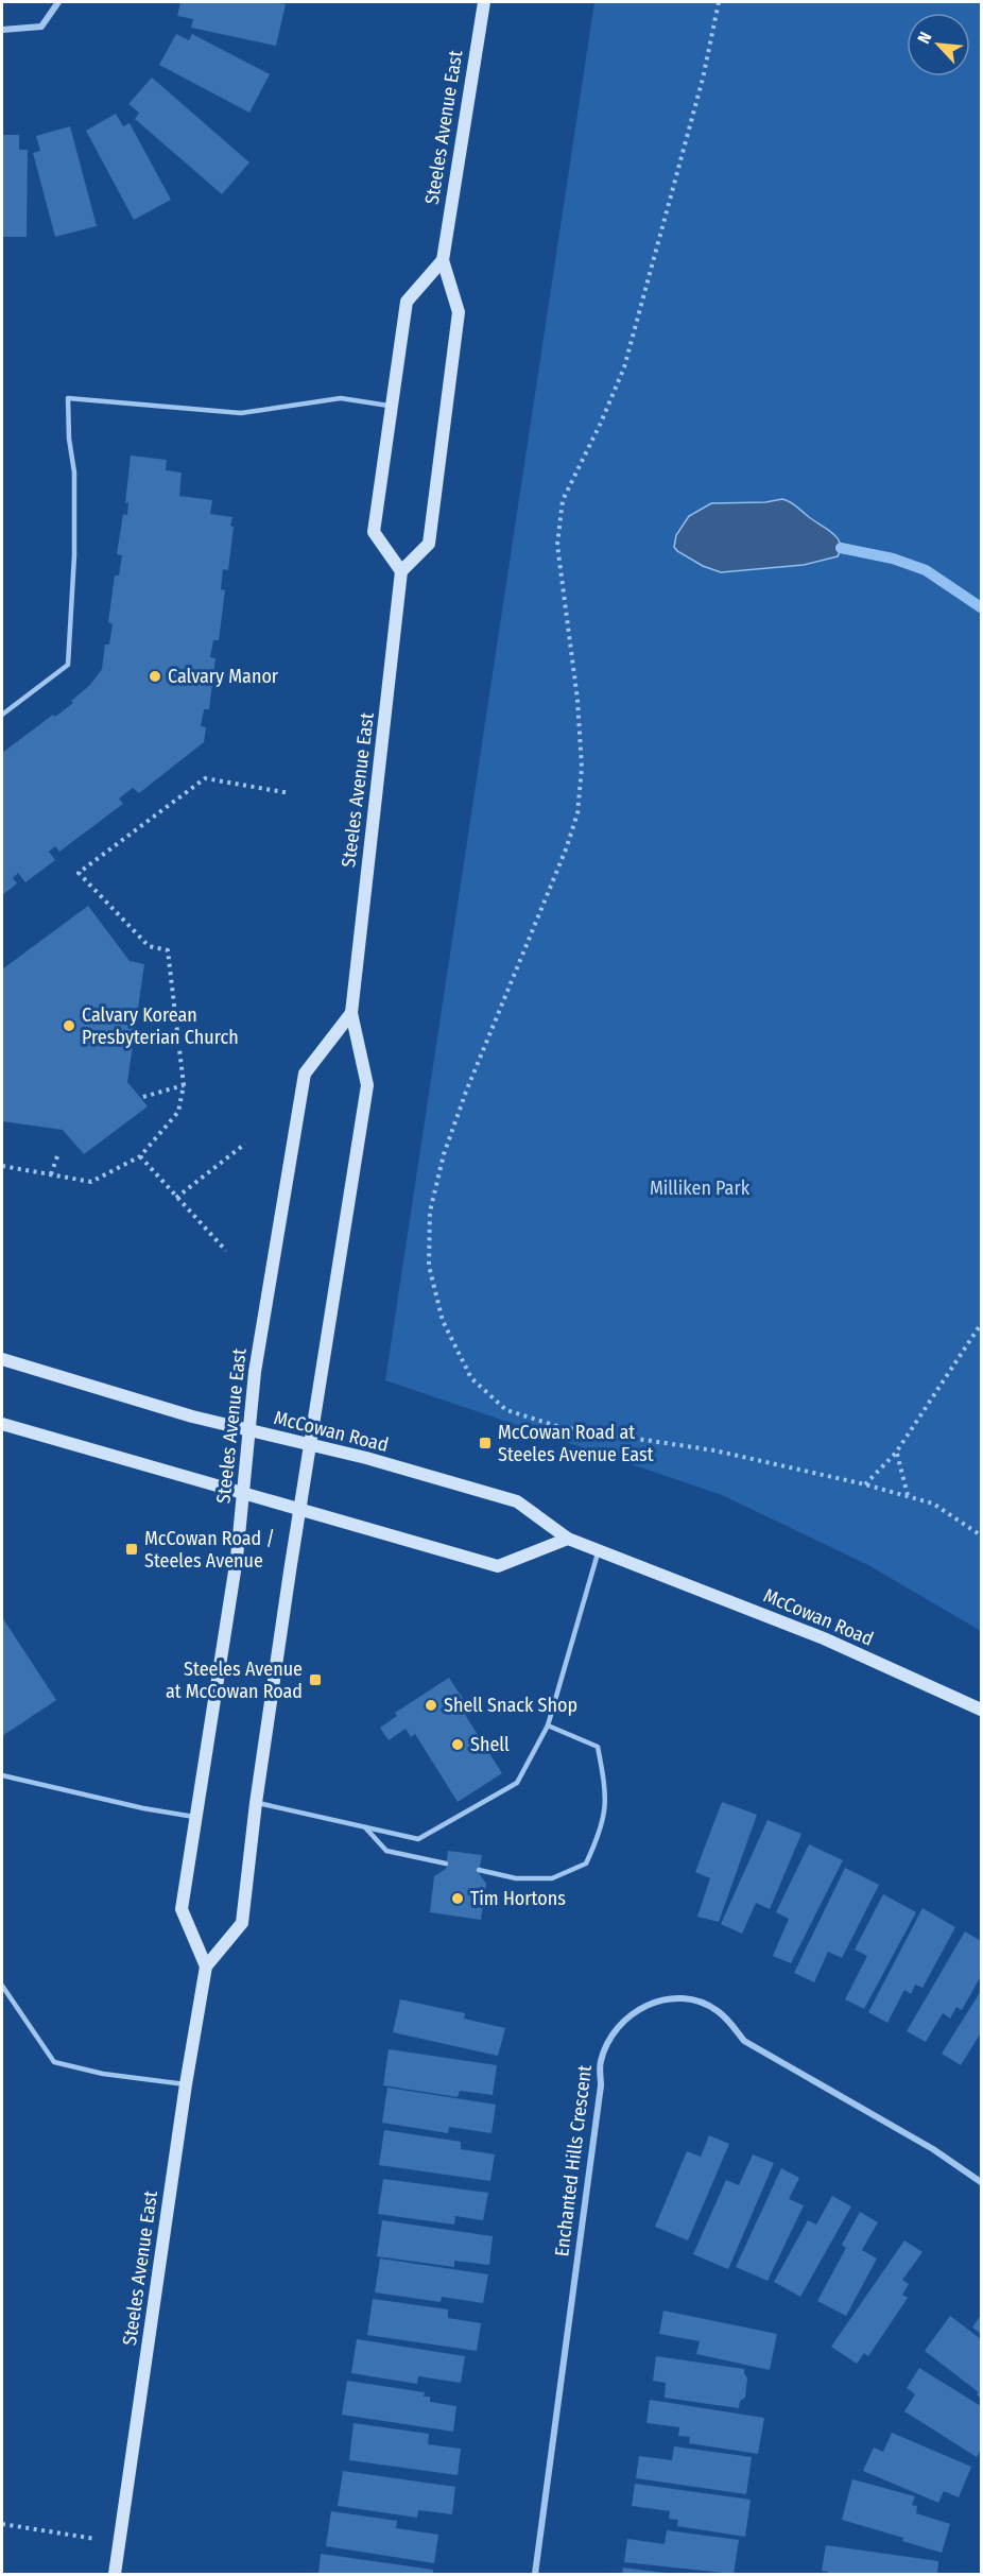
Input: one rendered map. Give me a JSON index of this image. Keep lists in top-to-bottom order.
{
  "streets": {
    "main road": ["Steeles Avenue East", "McCowan Road"],
    "street": ["Enchanted Hills Crescent"]
  },
  "crossings": [
    ["Steeles Avenue East", "McCowan Road"]
  ],
  "parks": ["Milliken Park"],
  "places": {
    "other": [
      "Calvary Manor",
      "Calvary Korean Presbyterian Church",
      "Shell Snack Shop",
      "Shell",
      "Tim Hortons"
    ],
    "transit": ["McCowan Road at Steeles Avenue East", "McCowan Road / Steeles Avenue", "Steeles Avenue at McCowan Road"]
  },
  "north": "top left"
}
